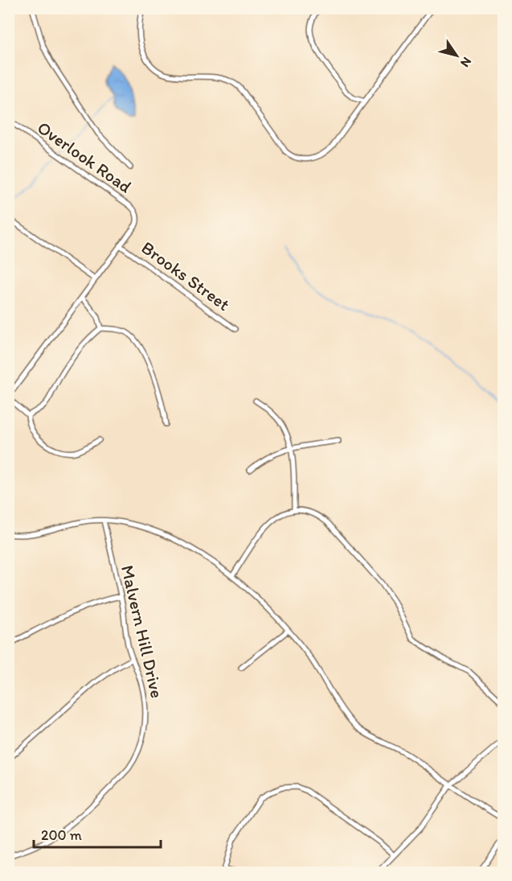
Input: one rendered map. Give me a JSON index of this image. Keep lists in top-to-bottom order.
{
  "streets": {
    "street": ["Overlook Road", "Brooks Street", "Malvern Hill Drive"]
  },
  "crossings": [
    ["Overlook Road", "Brooks Street"]
  ],
  "scale_bar": "200 m",
  "north": "bottom right"
}
